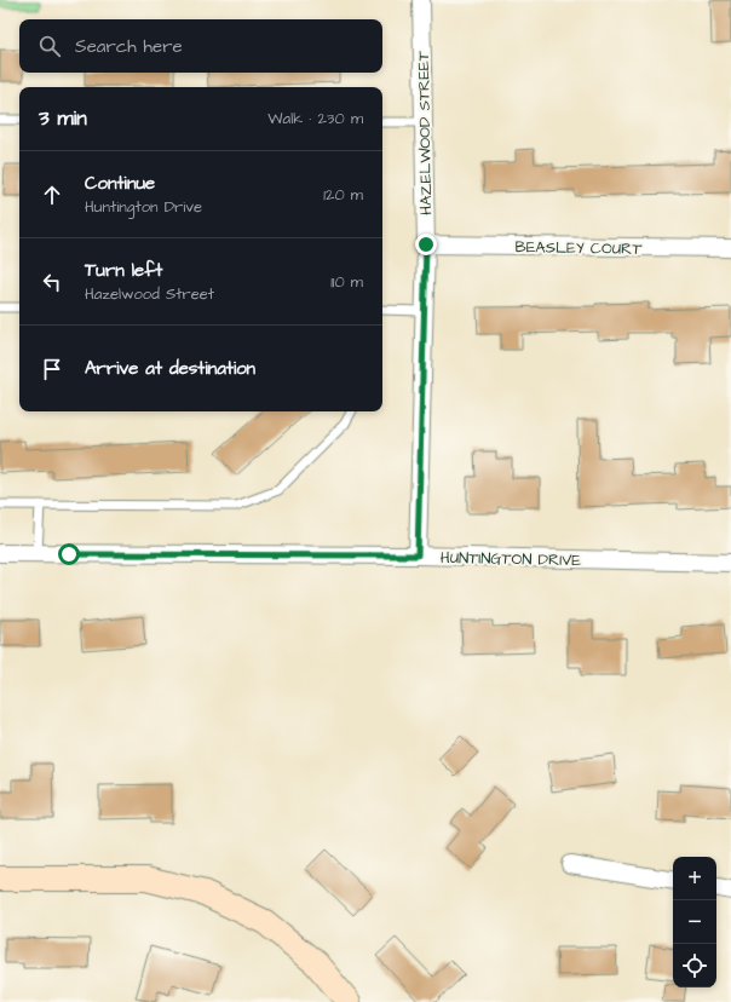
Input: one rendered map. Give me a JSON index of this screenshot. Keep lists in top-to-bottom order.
{
  "streets": {
    "street": ["HAZELWOOD STREET", "BEASLEY COURT", "HUNTINGTON DRIVE"]
  },
  "crossings": [
    ["HAZELWOOD STREET", "BEASLEY COURT"],
    ["HAZELWOOD STREET", "HUNTINGTON DRIVE"]
  ],
  "page": {
    "search": "Search here",
    "heading": ["3 min", "Walk · 230 m"],
    "list": [
      ["Continue", "Huntington Drive", "120 m"],
      ["Turn left", "Hazelwood Street", "110 m"],
      "Arrive at destination"
    ],
    "map_buttons": ["+", "−"]
  }
}
